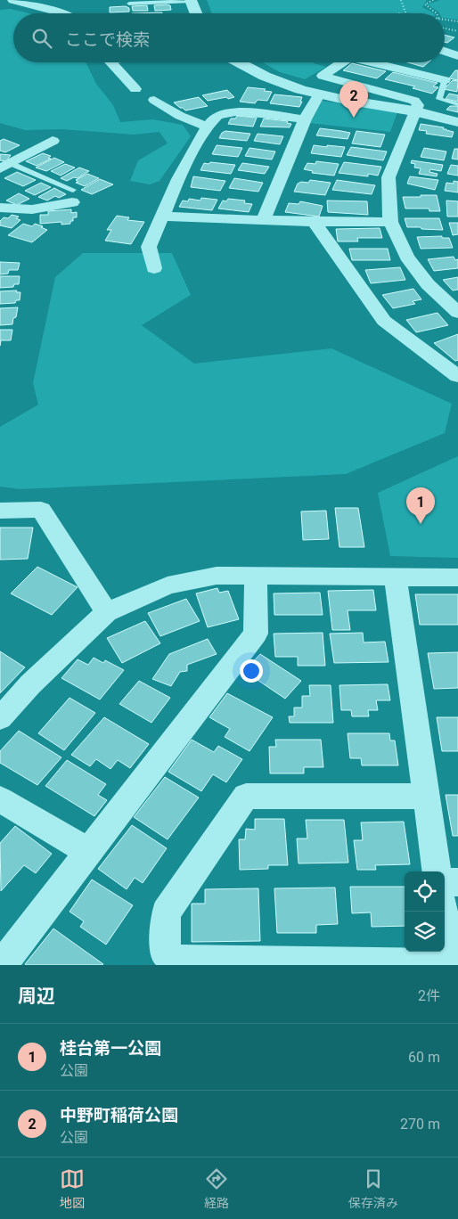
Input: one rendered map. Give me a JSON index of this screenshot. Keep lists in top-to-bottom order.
{
  "page": {
    "search": "ここで検索",
    "pins": ["2", "1"],
    "heading": ["周辺", "2件"],
    "list": [
      {
        "mark": "1",
        "name": "桂台第一公園",
        "note": "公園",
        "value": "60 m"
      },
      {
        "mark": "2",
        "name": "中野町稲荷公園",
        "note": "公園",
        "value": "270 m"
      }
    ],
    "nav": ["地図", "経路", "保存済み"]
  }
}
